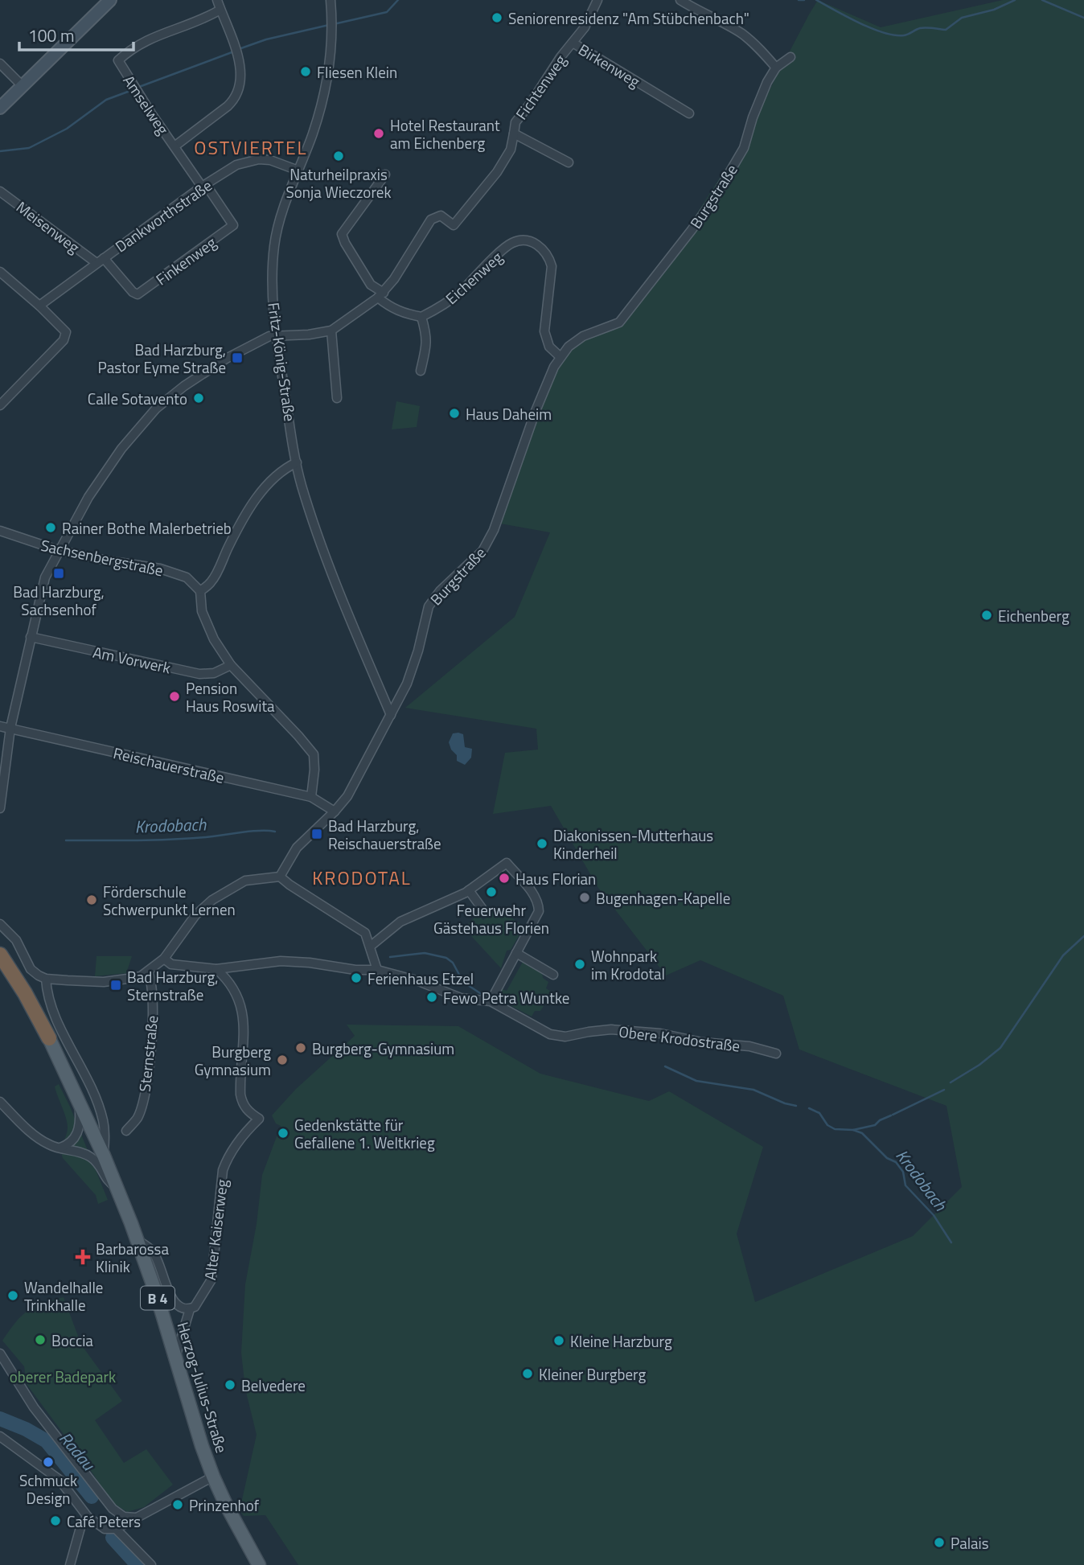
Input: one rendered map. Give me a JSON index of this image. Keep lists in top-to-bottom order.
{
  "streets": {
    "highway": ["B 4"],
    "main road": ["Herzog-Julius-Straße"],
    "street": [
      "Birkenweg",
      "Fichtenweg",
      "Amselweg",
      "Burgstraße",
      "Dankworthstraße",
      "Meisenweg",
      "Finkenweg",
      "Eichenweg",
      "Fritz-König-Straße",
      "Sachsenbergstraße",
      "Am Vorwerk",
      "Reischauerstraße",
      "Obere Krodostraße",
      "Sternstraße",
      "Alter Kaiserweg"
    ]
  },
  "crossings": [
    ["Birkenweg", "Fichtenweg"],
    ["Amselweg", "Dankworthstraße"],
    ["Amselweg", "Finkenweg"],
    ["Burgstraße", "Eichenweg"],
    ["Burgstraße", "Fritz-König-Straße"],
    ["Burgstraße", "Reischauerstraße"],
    ["Dankworthstraße", "Meisenweg"],
    ["Dankworthstraße", "Finkenweg"],
    ["Dankworthstraße", "Fritz-König-Straße"],
    ["Meisenweg", "Finkenweg"],
    ["Obere Krodostraße", "Alter Kaiserweg"],
    ["Alter Kaiserweg", "Herzog-Julius-Straße"],
    ["B 4", "Herzog-Julius-Straße"]
  ],
  "districts": ["OSTVIERTEL", "KRODOTAL"],
  "water": ["Krodobach", "Radau"],
  "parks": ["oberer Badepark"],
  "places": {
    "other": [
      "Seniorenresidenz \"Am Stübchenbach\"",
      "Fliesen Klein",
      "Hotel Restaurant am Eichenberg",
      "Naturheilpraxis Sonja Wieczorek",
      "Calle Sotavento",
      "Haus Daheim",
      "Rainer Bothe Malerbetrieb",
      "Eichenberg",
      "Pension Haus Roswita",
      "Diakonissen-Mutterhaus Kinderheil",
      "Haus Florian",
      "Feuerwehr Gästehaus Florien",
      "Bugenhagen-Kapelle",
      "Förderschule Schwerpunkt Lernen",
      "Wohnpark im Krodotal",
      "Ferienhaus Etzel",
      "Fewo Petra Wuntke",
      "Burgberg-Gymnasium",
      "Burgberg Gymnasium",
      "Gedenkstätte für Gefallene 1. Weltkrieg",
      "Wandelhalle Trinkhalle",
      "Boccia",
      "Kleine Harzburg",
      "Kleiner Burgberg",
      "Belvedere",
      "Schmuck Design",
      "Prinzenhof",
      "Café Peters",
      "Palais"
    ],
    "transit": [
      "Bad Harzburg, Pastor Eyme Straße",
      "Bad Harzburg, Sachsenhof",
      "Bad Harzburg, Reischauerstraße",
      "Bad Harzburg, Sternstraße"
    ],
    "health": ["Barbarossa Klinik"]
  },
  "scale_bar": "100 m"
}
